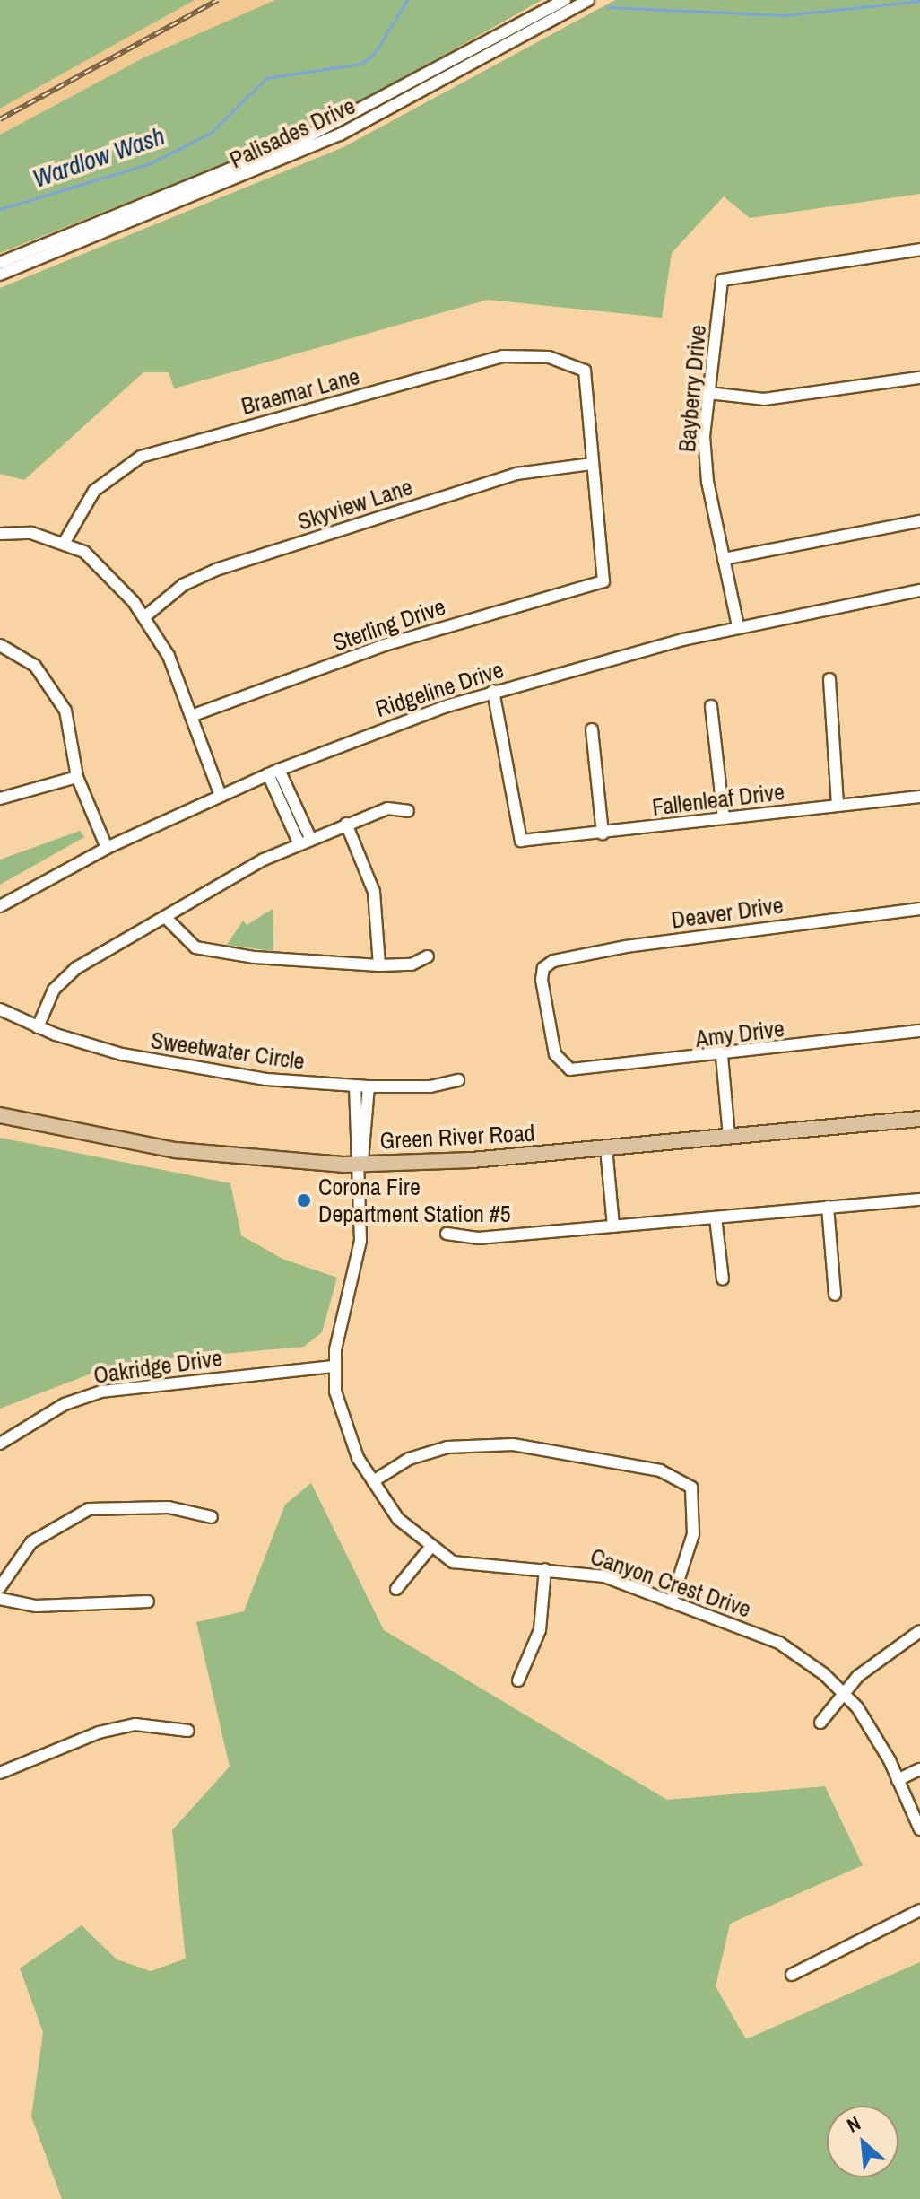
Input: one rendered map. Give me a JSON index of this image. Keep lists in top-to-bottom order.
{
  "streets": {
    "main road": ["Green River Road"],
    "street": [
      "Palisades Drive",
      "Bayberry Drive",
      "Braemar Lane",
      "Skyview Lane",
      "Sterling Drive",
      "Ridgeline Drive",
      "Fallenleaf Drive",
      "Deaver Drive",
      "Amy Drive",
      "Sweetwater Circle",
      "Oakridge Drive",
      "Canyon Crest Drive"
    ]
  },
  "crossings": [
    ["Bayberry Drive", "Ridgeline Drive"],
    ["Braemar Lane", "Skyview Lane"],
    ["Braemar Lane", "Sterling Drive"],
    ["Skyview Lane", "Sterling Drive"],
    ["Ridgeline Drive", "Fallenleaf Drive"],
    ["Deaver Drive", "Amy Drive"],
    ["Sweetwater Circle", "Canyon Crest Drive"],
    ["Green River Road", "Canyon Crest Drive"],
    ["Oakridge Drive", "Canyon Crest Drive"]
  ],
  "water": ["Wardlow Wash"],
  "places": ["Corona Fire Department Station #5"],
  "north": "top left"
}
